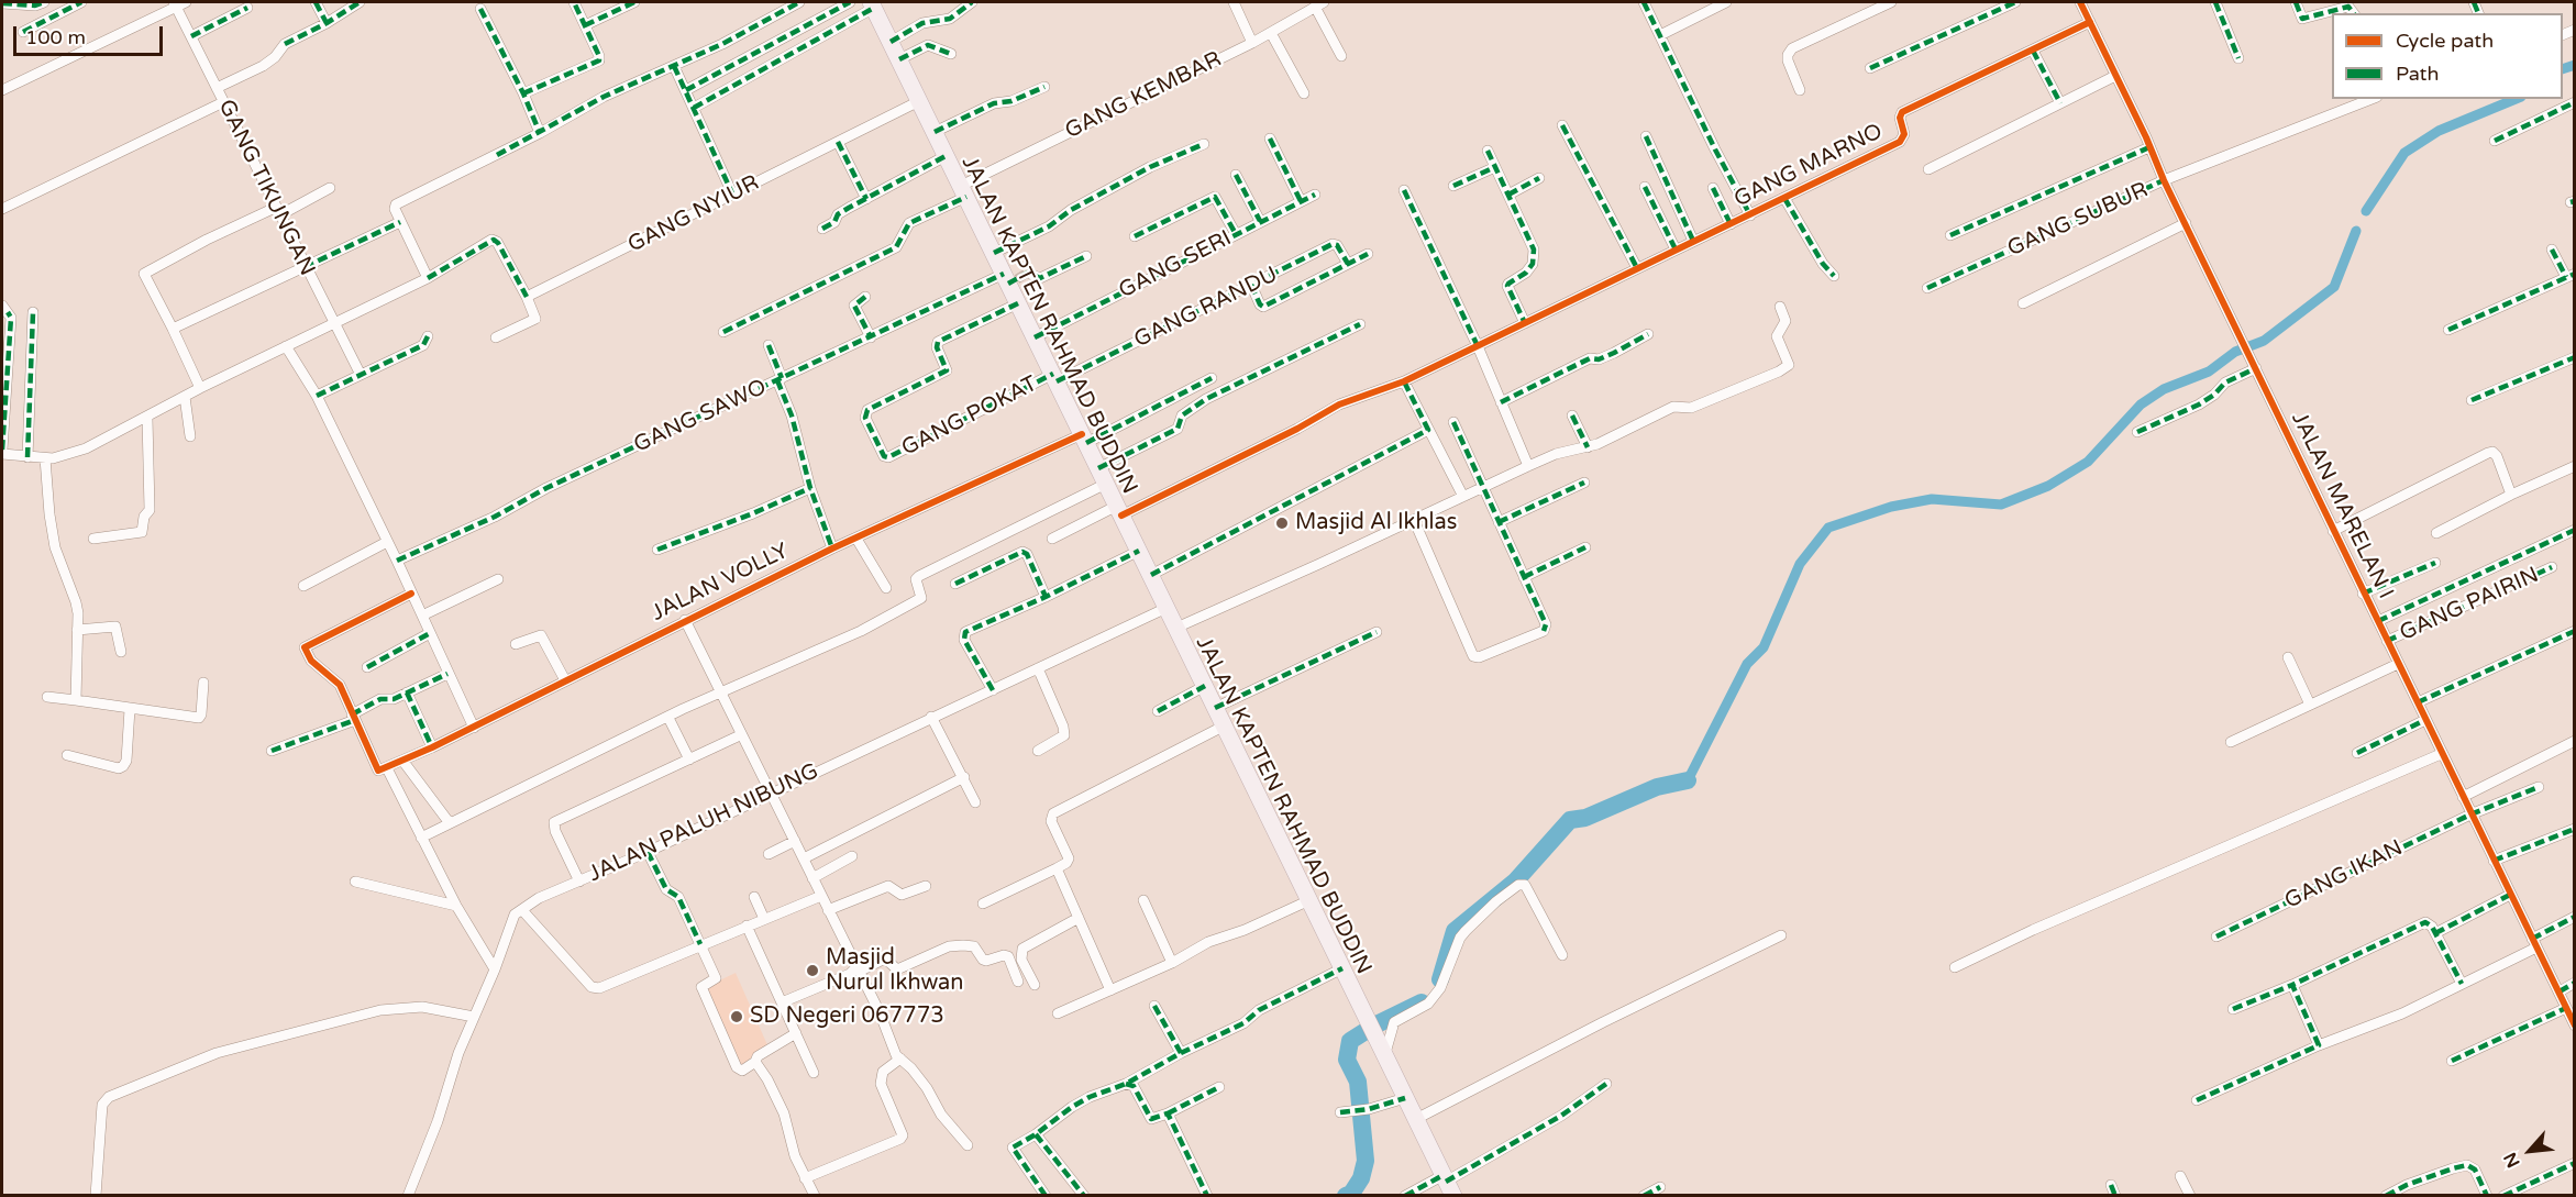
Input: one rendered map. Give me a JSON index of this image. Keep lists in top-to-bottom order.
{
  "streets": {
    "main road": ["JALAN KAPTEN RAHMAD BUDDIN"],
    "street": [
      "GANG KEMBAR",
      "GANG MARNO",
      "GANG TIKUNGAN",
      "GANG NYIUR",
      "GANG SUBUR",
      "GANG SERI",
      "GANG RANDU",
      "GANG SAWO",
      "GANG POKAT",
      "JALAN MARELAN I",
      "JALAN VOLLY",
      "GANG PAIRIN",
      "JALAN PALUH NIBUNG",
      "GANG IKAN"
    ]
  },
  "crossings": [
    ["GANG KEMBAR", "JALAN KAPTEN RAHMAD BUDDIN"],
    ["GANG MARNO", "JALAN KAPTEN RAHMAD BUDDIN"],
    ["GANG MARNO", "JALAN MARELAN I"],
    ["GANG NYIUR", "JALAN KAPTEN RAHMAD BUDDIN"],
    ["GANG SUBUR", "JALAN MARELAN I"],
    ["GANG SERI", "JALAN KAPTEN RAHMAD BUDDIN"],
    ["GANG RANDU", "JALAN KAPTEN RAHMAD BUDDIN"],
    ["GANG RANDU", "GANG POKAT"],
    ["JALAN KAPTEN RAHMAD BUDDIN", "GANG SAWO"],
    ["JALAN KAPTEN RAHMAD BUDDIN", "GANG POKAT"],
    ["JALAN KAPTEN RAHMAD BUDDIN", "JALAN VOLLY"],
    ["JALAN KAPTEN RAHMAD BUDDIN", "JALAN PALUH NIBUNG"],
    ["JALAN MARELAN I", "GANG PAIRIN"],
    ["JALAN MARELAN I", "GANG IKAN"]
  ],
  "places": ["Masjid Al Ikhlas", "Masjid Nurul Ikhwan", "SD Negeri 067773"],
  "legend": ["Cycle path", "Path"],
  "scale_bar": "100 m",
  "north": "bottom left"
}
